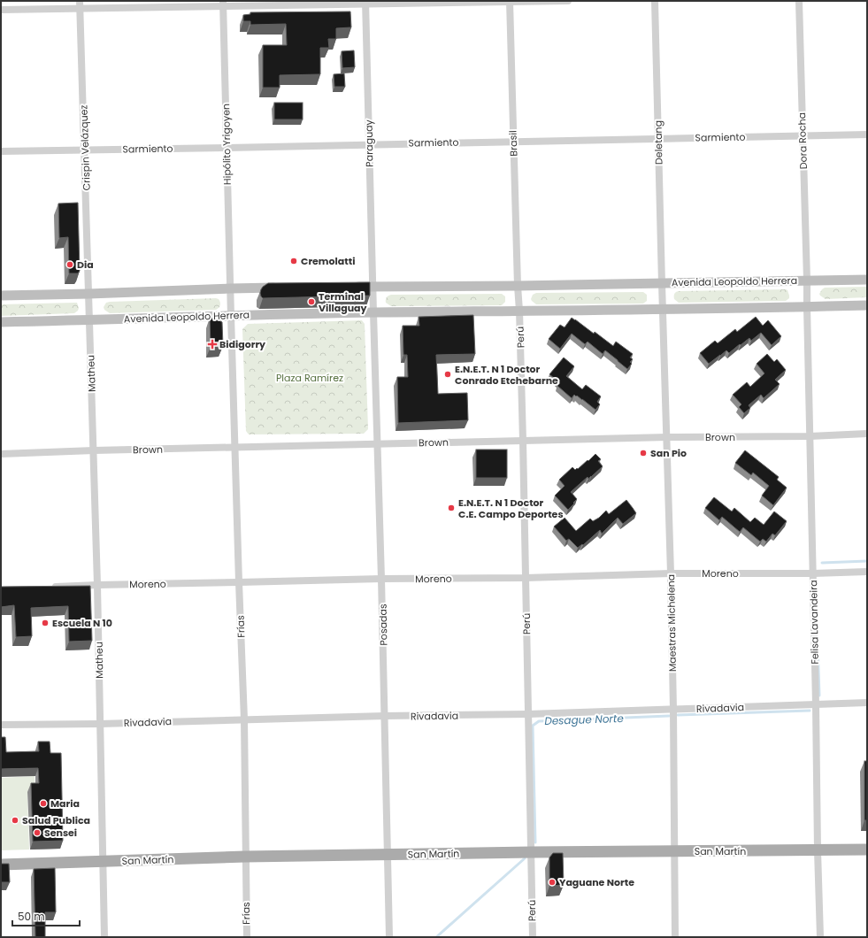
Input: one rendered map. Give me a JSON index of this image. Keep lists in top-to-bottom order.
{
  "streets": {
    "main road": ["San Martín"],
    "street": [
      "Sarmiento",
      "Dora Rocha",
      "Deletang",
      "Paraguay",
      "Brasil",
      "Hipólito Yrigoyen",
      "Crispin Velázquez",
      "Avenida Leopoldo Herrera",
      "Perú",
      "Matheu",
      "Brown",
      "Moreno",
      "Felisa Lavandeira",
      "Maestras Michelena",
      "Posadas",
      "Frías",
      "Rivadavia"
    ]
  },
  "crossings": [
    ["Sarmiento", "Dora Rocha"],
    ["Sarmiento", "Deletang"],
    ["Sarmiento", "Paraguay"],
    ["Sarmiento", "Brasil"],
    ["Sarmiento", "Hipólito Yrigoyen"],
    ["Sarmiento", "Crispin Velázquez"],
    ["Dora Rocha", "Avenida Leopoldo Herrera"],
    ["Deletang", "Avenida Leopoldo Herrera"],
    ["Paraguay", "Avenida Leopoldo Herrera"],
    ["Brasil", "Avenida Leopoldo Herrera"],
    ["Hipólito Yrigoyen", "Avenida Leopoldo Herrera"],
    ["Hipólito Yrigoyen", "Frías"],
    ["Crispin Velázquez", "Avenida Leopoldo Herrera"],
    ["Crispin Velázquez", "Matheu"],
    ["Avenida Leopoldo Herrera", "Perú"],
    ["Avenida Leopoldo Herrera", "Matheu"],
    ["Avenida Leopoldo Herrera", "Felisa Lavandeira"],
    ["Avenida Leopoldo Herrera", "Maestras Michelena"],
    ["Avenida Leopoldo Herrera", "Posadas"],
    ["Avenida Leopoldo Herrera", "Frías"],
    ["Perú", "Brown"],
    ["Perú", "Moreno"],
    ["Perú", "Rivadavia"],
    ["Perú", "San Martín"],
    ["Matheu", "Brown"],
    ["Matheu", "Moreno"],
    ["Matheu", "Rivadavia"],
    ["Matheu", "San Martín"],
    ["Brown", "Felisa Lavandeira"],
    ["Brown", "Maestras Michelena"],
    ["Brown", "Posadas"],
    ["Brown", "Frías"],
    ["Moreno", "Felisa Lavandeira"],
    ["Moreno", "Maestras Michelena"],
    ["Moreno", "Posadas"],
    ["Moreno", "Frías"],
    ["Felisa Lavandeira", "Rivadavia"],
    ["Felisa Lavandeira", "San Martín"],
    ["Maestras Michelena", "Rivadavia"],
    ["Maestras Michelena", "San Martín"],
    ["Posadas", "Rivadavia"],
    ["Posadas", "San Martín"],
    ["Frías", "Rivadavia"],
    ["Frías", "San Martín"]
  ],
  "water": ["Desague Norte"],
  "parks": ["Plaza Ramírez"],
  "places": {
    "other": [
      "Cremolatti",
      "Dia",
      "Terminal Villaguay",
      "E.N.E.T. N 1 Doctor Conrado Etchebarne",
      "San Pio",
      "E.N.E.T. N 1 Doctor C.E. Campo Deportes",
      "Escuela N 10",
      "Maria",
      "Salud Publica",
      "Sensei",
      "Yaguane Norte"
    ],
    "health": ["Bidigorry"]
  },
  "scale_bar": "50 m"
}
